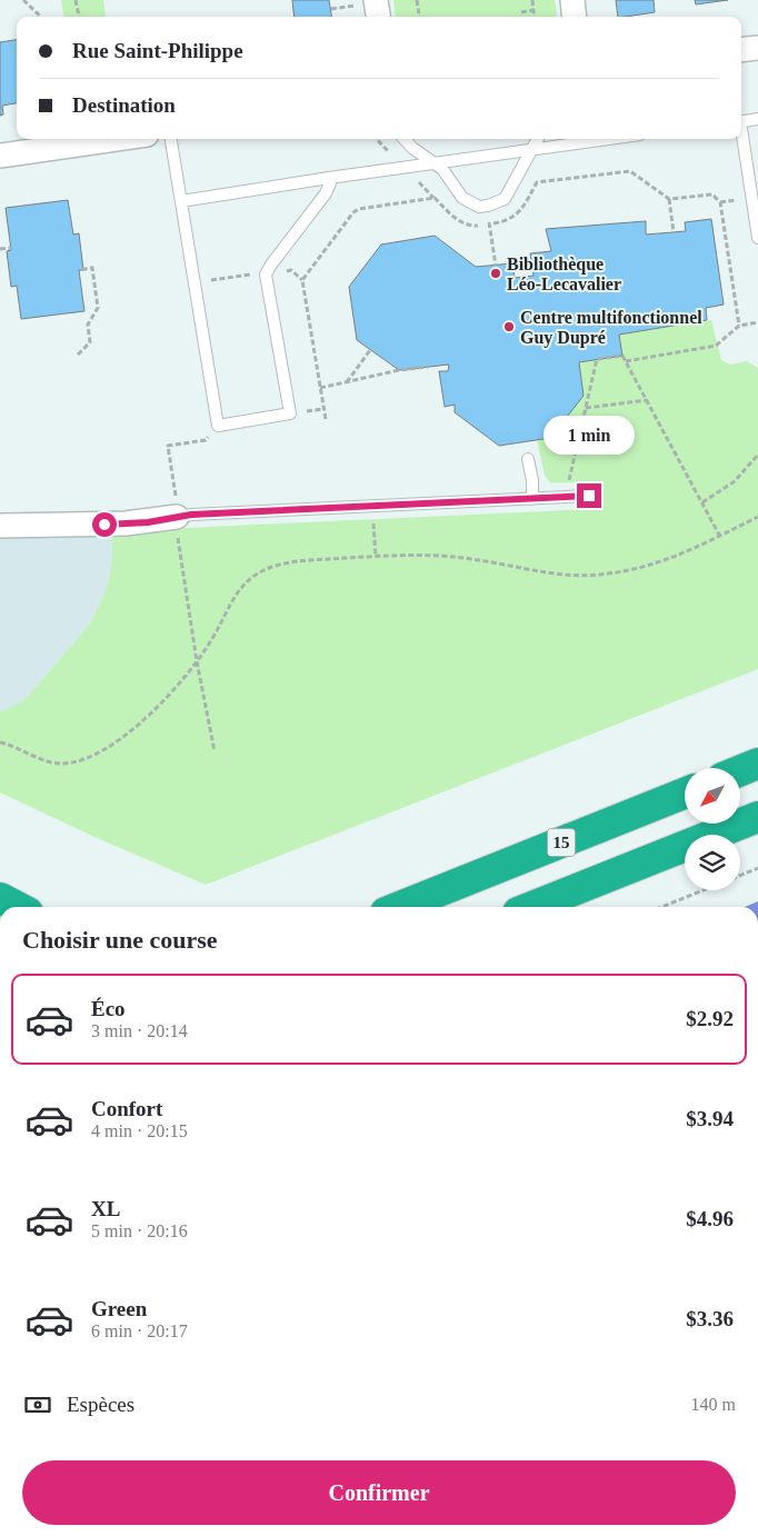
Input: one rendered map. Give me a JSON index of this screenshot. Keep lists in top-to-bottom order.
{
  "streets": {
    "highway": ["15"]
  },
  "places": ["Bibliothèque Léo-Lecavalier", "Centre multifonctionnel Guy Dupré"],
  "north": "bottom left",
  "page": {
    "banner": ["Rue Saint-Philippe", "Destination"],
    "bubble": "1 min",
    "heading": "Choisir une course",
    "list": [
      {
        "name": "Éco",
        "note": "3 min · 20:14",
        "value": "$2.92"
      },
      {
        "name": "Confort",
        "note": "4 min · 20:15",
        "value": "$3.94"
      },
      {
        "name": "XL",
        "note": "5 min · 20:16",
        "value": "$4.96"
      },
      {
        "name": "Green",
        "note": "6 min · 20:17",
        "value": "$3.36"
      }
    ],
    "pay": ["Espèces", "140 m"],
    "buttons": "Confirmer"
  }
}
